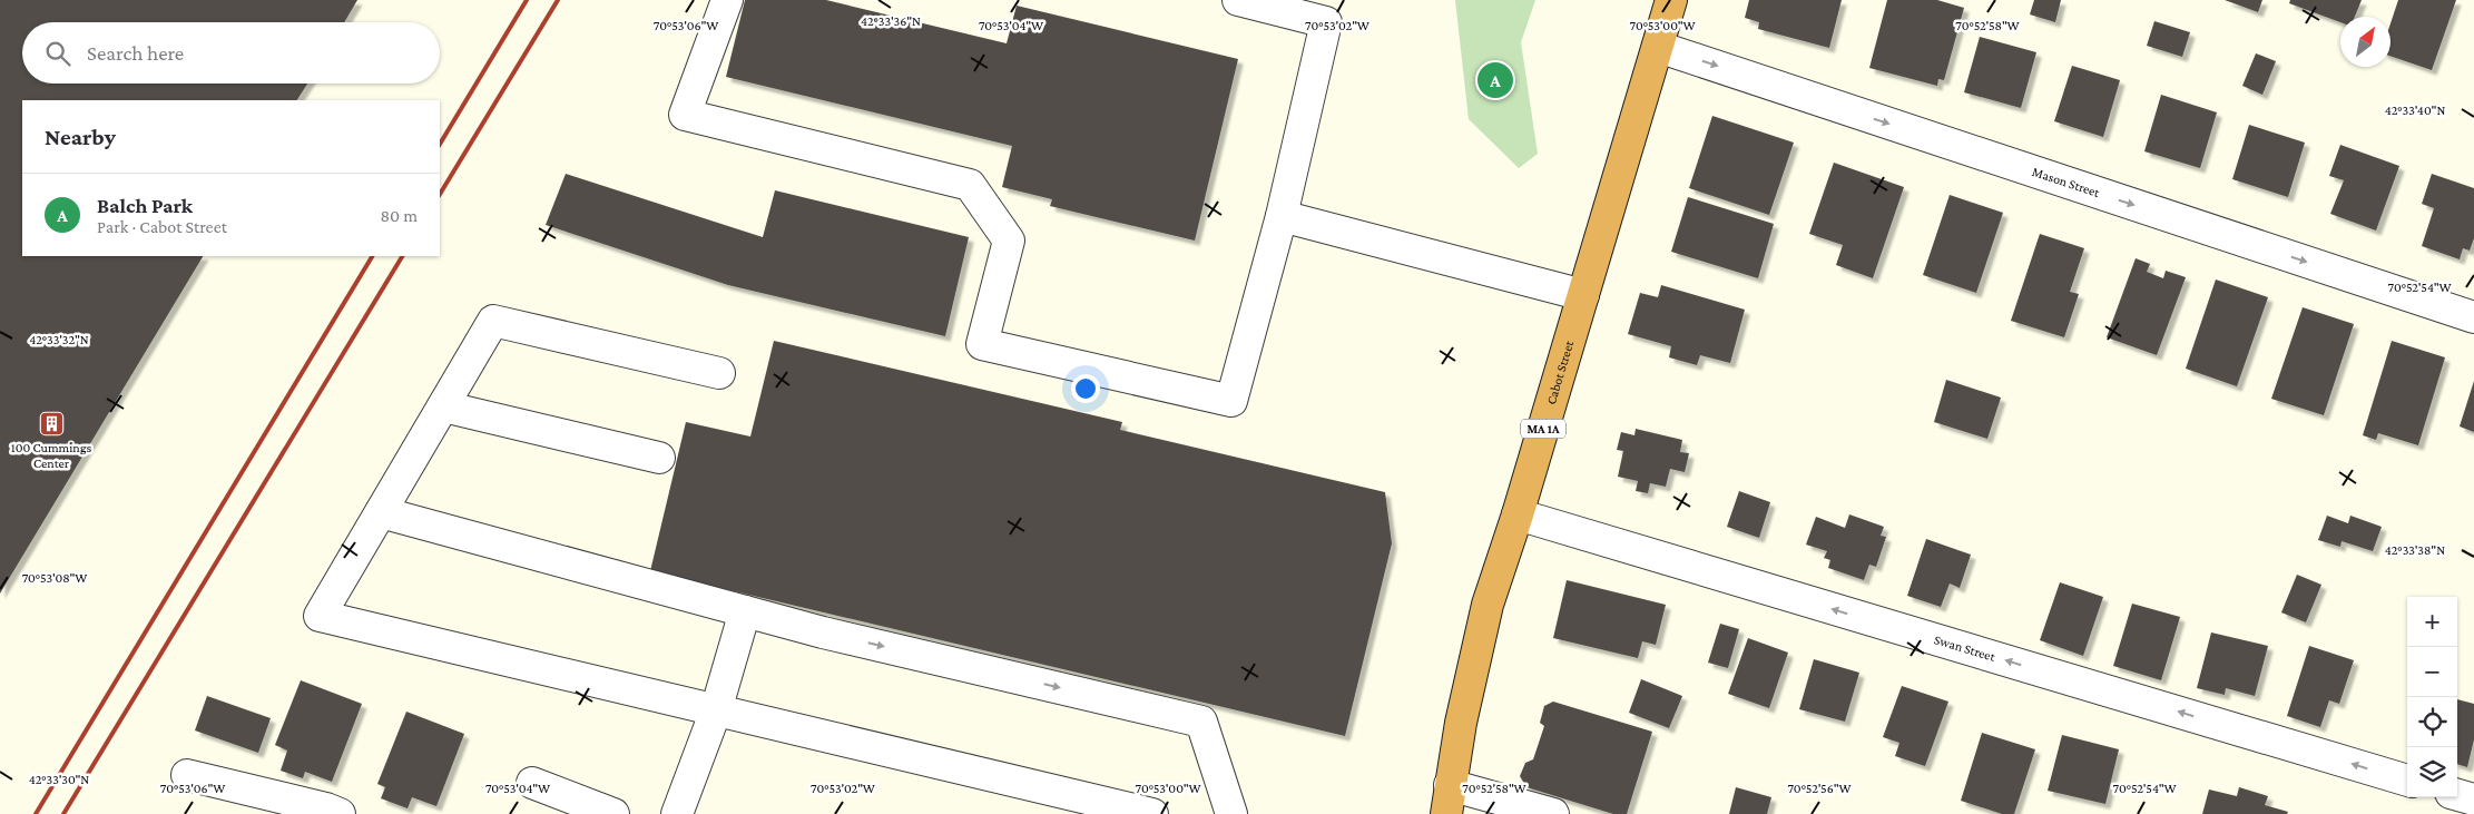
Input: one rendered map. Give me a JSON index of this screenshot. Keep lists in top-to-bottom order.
{
  "streets": {
    "highway": ["Cabot Street", "MA 1A"],
    "street": ["Mason Street", "Swan Street"]
  },
  "crossings": [
    ["Mason Street", "Cabot Street"],
    ["Cabot Street", "Swan Street"]
  ],
  "one_way": ["Mason Street", "Swan Street"],
  "places": {
    "building": ["100 Cummings Center"]
  },
  "north": "top right",
  "page": {
    "search": "Search here",
    "pins": "A",
    "heading": "Nearby",
    "list": [
      {
        "mark": "A",
        "name": "Balch Park",
        "note": "Park · Cabot Street",
        "value": "80 m"
      }
    ],
    "map_buttons": ["+", "−"]
  },
  "coordinates": [
    "42°33'36\"N",
    "70°53'06\"W",
    "70°53'04\"W",
    "70°53'02\"W",
    "70°53'00\"W",
    "70°52'58\"W",
    "42°33'40\"N",
    "70°52'54\"W",
    "42°33'32\"N",
    "42°33'38\"N",
    "70°53'08\"W",
    "42°33'30\"N",
    "70°52'56\"W"
  ]
}
